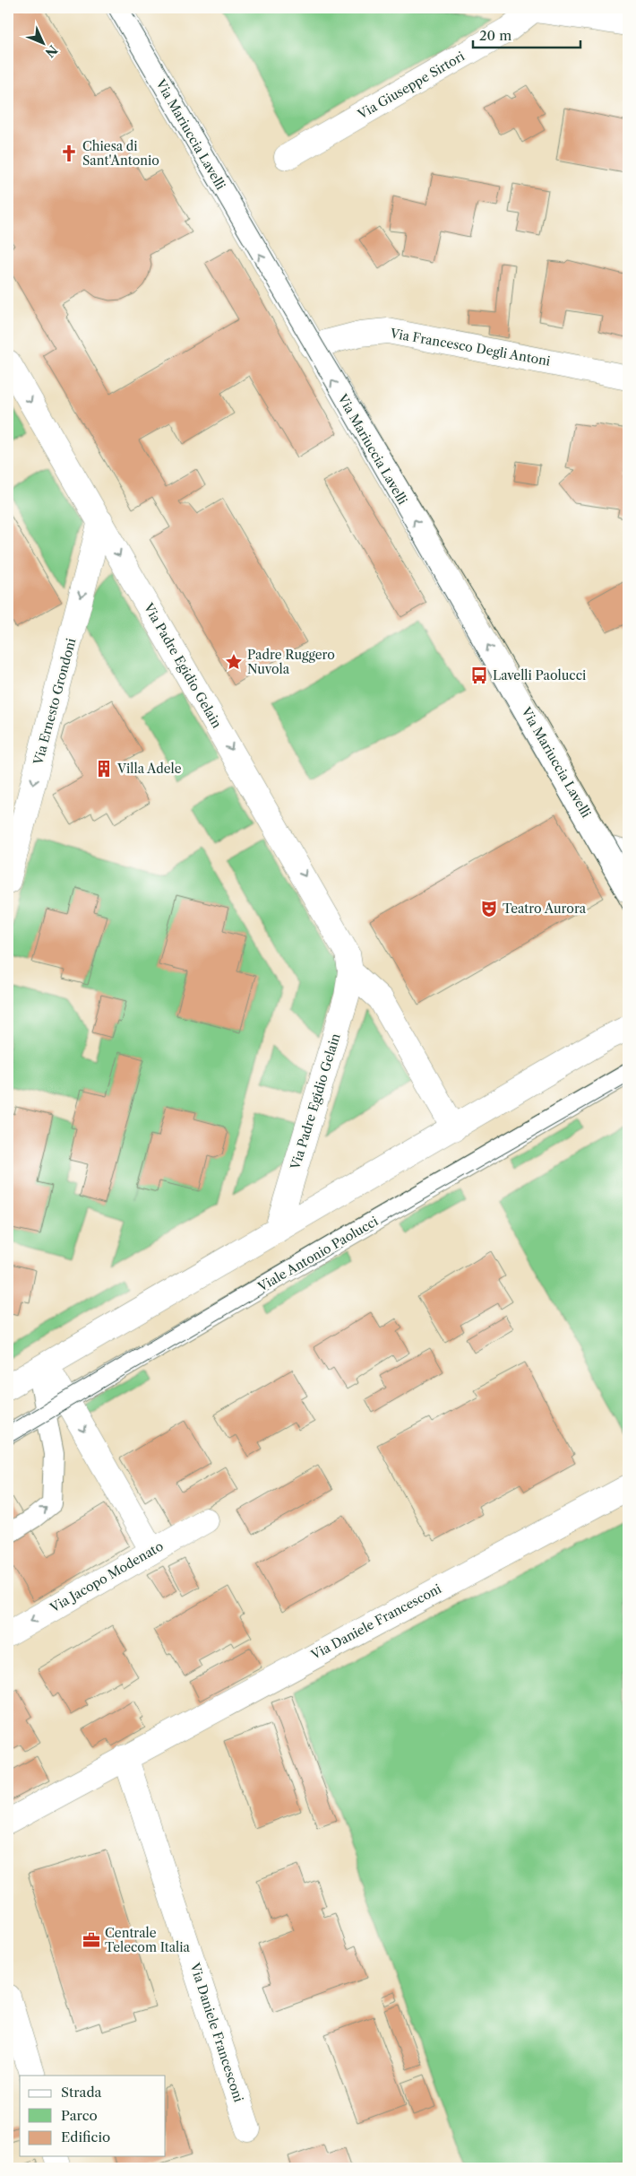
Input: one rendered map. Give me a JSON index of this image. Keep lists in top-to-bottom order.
{
  "streets": {
    "street": [
      "Via Giuseppe Sirtori",
      "Via Mariuccia Lavelli",
      "Via Francesco Degli Antoni",
      "Via Padre Egidio Gelain",
      "Via Ernesto Grondoni",
      "Via Jacopo Modenato",
      "Via Daniele Francesconi"
    ],
    "lane": ["Viale Antonio Paolucci"]
  },
  "crossings": [
    ["Via Mariuccia Lavelli", "Via Francesco Degli Antoni"],
    ["Via Padre Egidio Gelain", "Via Ernesto Grondoni"]
  ],
  "one_way": [
    "Via Mariuccia Lavelli",
    "Via Padre Egidio Gelain",
    "Via Ernesto Grondoni",
    "Via Jacopo Modenato"
  ],
  "places": {
    "church": ["Chiesa di Sant'Antonio"],
    "place": ["Padre Ruggero Nuvola"],
    "bus stop": ["Lavelli Paolucci"],
    "building": ["Villa Adele"],
    "theatre": ["Teatro Aurora"],
    "office": ["Centrale Telecom Italia"]
  },
  "legend": ["Strada", "Parco", "Edificio"],
  "scale_bar": "20 m",
  "north": "bottom right"
}
